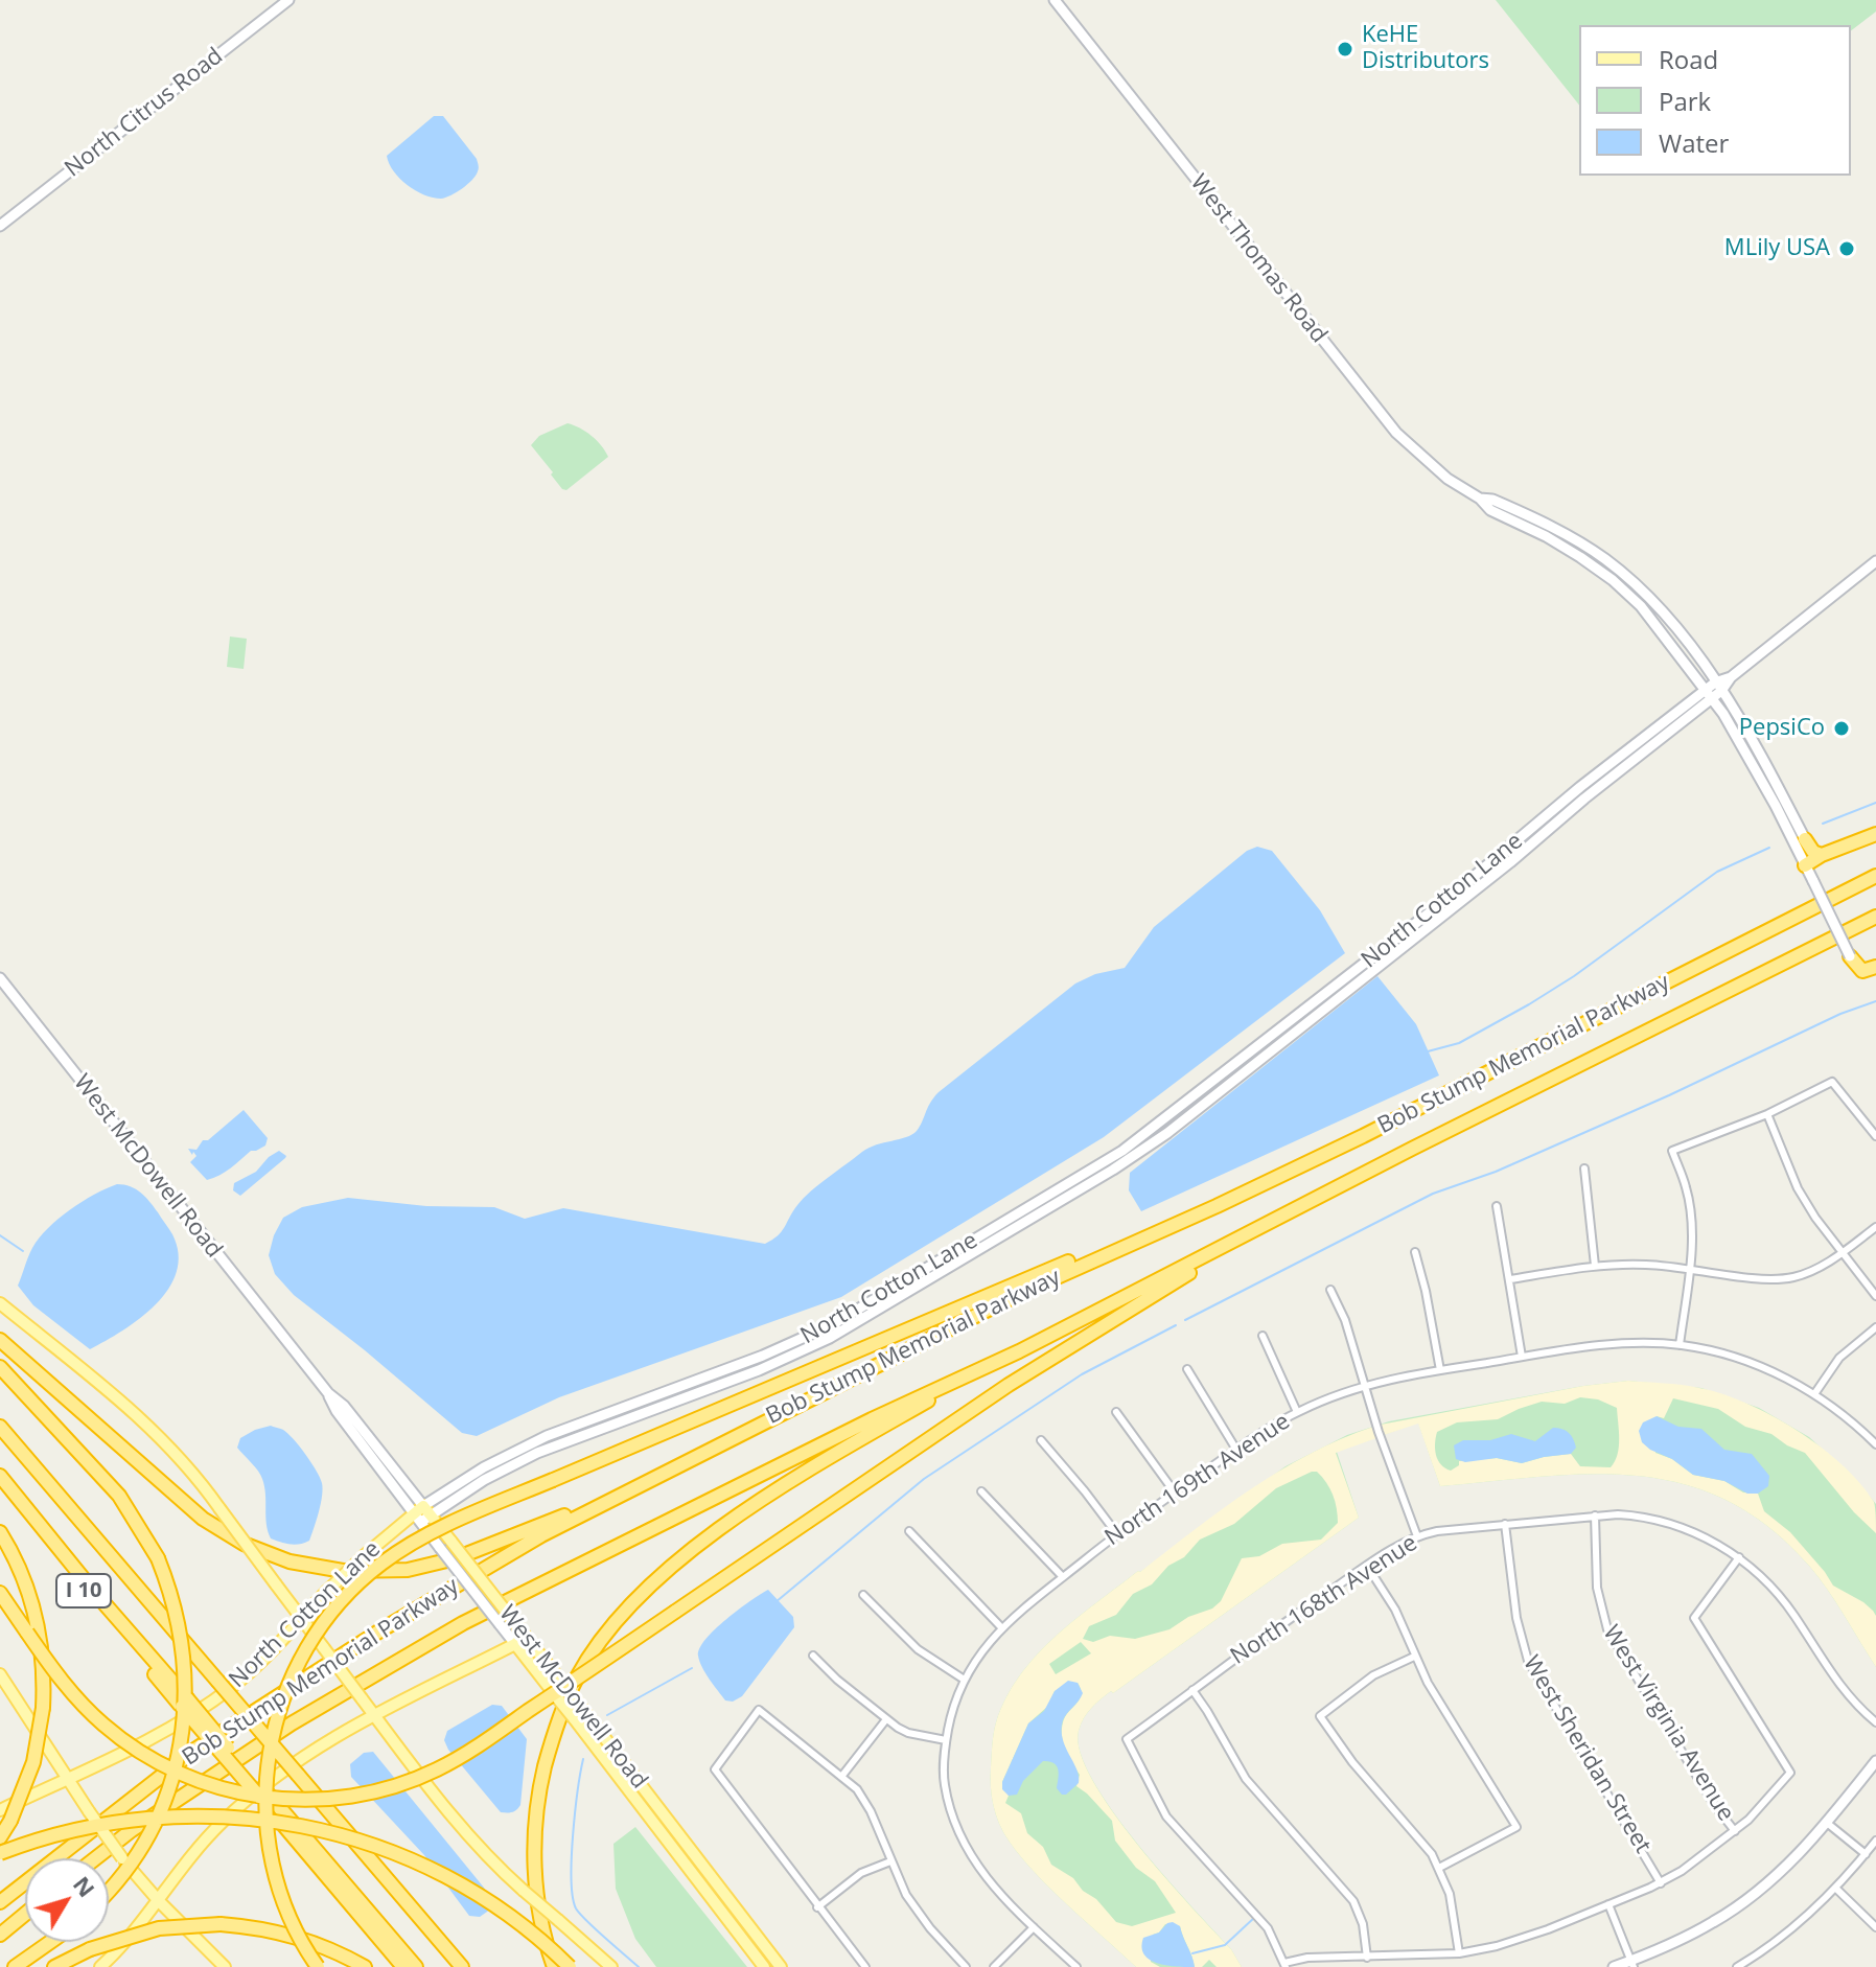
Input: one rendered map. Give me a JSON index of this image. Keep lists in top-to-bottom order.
{
  "streets": {
    "highway": ["Bob Stump Memorial Parkway", "I 10"],
    "main road": [
      "North Citrus Road",
      "West Thomas Road",
      "North Cotton Lane",
      "West McDowell Road"
    ],
    "street": [
      "North 169th Avenue",
      "North 168th Avenue",
      "West Virginia Avenue",
      "West Sheridan Street"
    ]
  },
  "crossings": [
    ["West Thomas Road", "North Cotton Lane"],
    ["North Cotton Lane", "West McDowell Road"],
    ["North 168th Avenue", "West Virginia Avenue"],
    ["North 168th Avenue", "West Sheridan Street"]
  ],
  "places": ["KeHE Distributors", "MLily USA", "PepsiCo"],
  "legend": ["Road", "Park", "Water"],
  "north": "top right"
}
